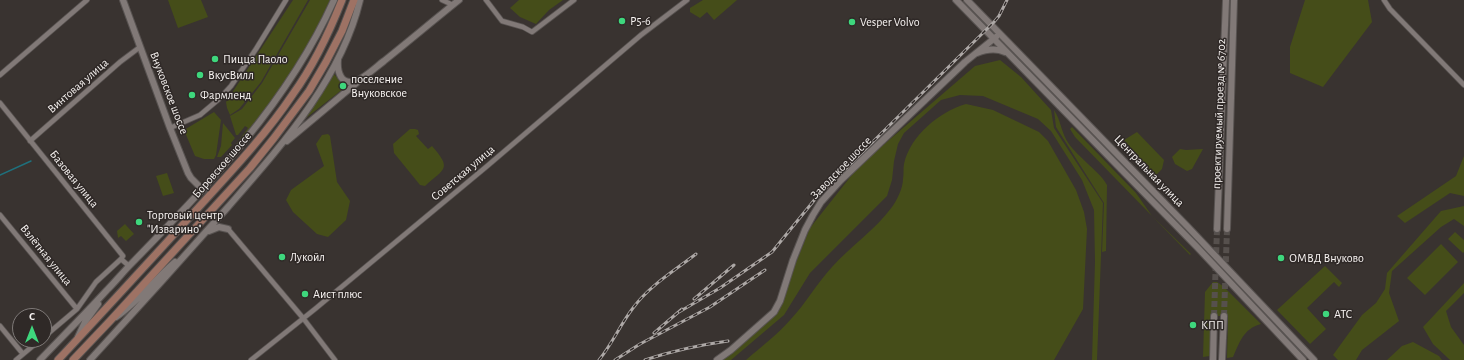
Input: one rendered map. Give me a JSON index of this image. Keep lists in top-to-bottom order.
{
  "streets": {
    "main road": ["Боровское шоссе"],
    "street": [
      "Винтовая улица",
      "Внуковское шоссе",
      "проектируемый проезд № 6702",
      "Заводское шоссе",
      "Центральная улица",
      "Советская улица",
      "Базовая улица",
      "Взлётная улица"
    ]
  },
  "crossings": [
    ["Винтовая улица", "Внуковское шоссе"],
    ["Винтовая улица", "Базовая улица"],
    ["Заводское шоссе", "Центральная улица"]
  ],
  "places": [
    "Р5-6",
    "Vesper Volvo",
    "Пицца Паоло",
    "ВкусВилл",
    "поселение Внуковское",
    "Фармленд",
    "Торговый центр \"Изварино\"",
    "Лукойл",
    "ОМВД Внуково",
    "Аист плюс",
    "АТС",
    "КПП"
  ],
  "north": "top"
}
